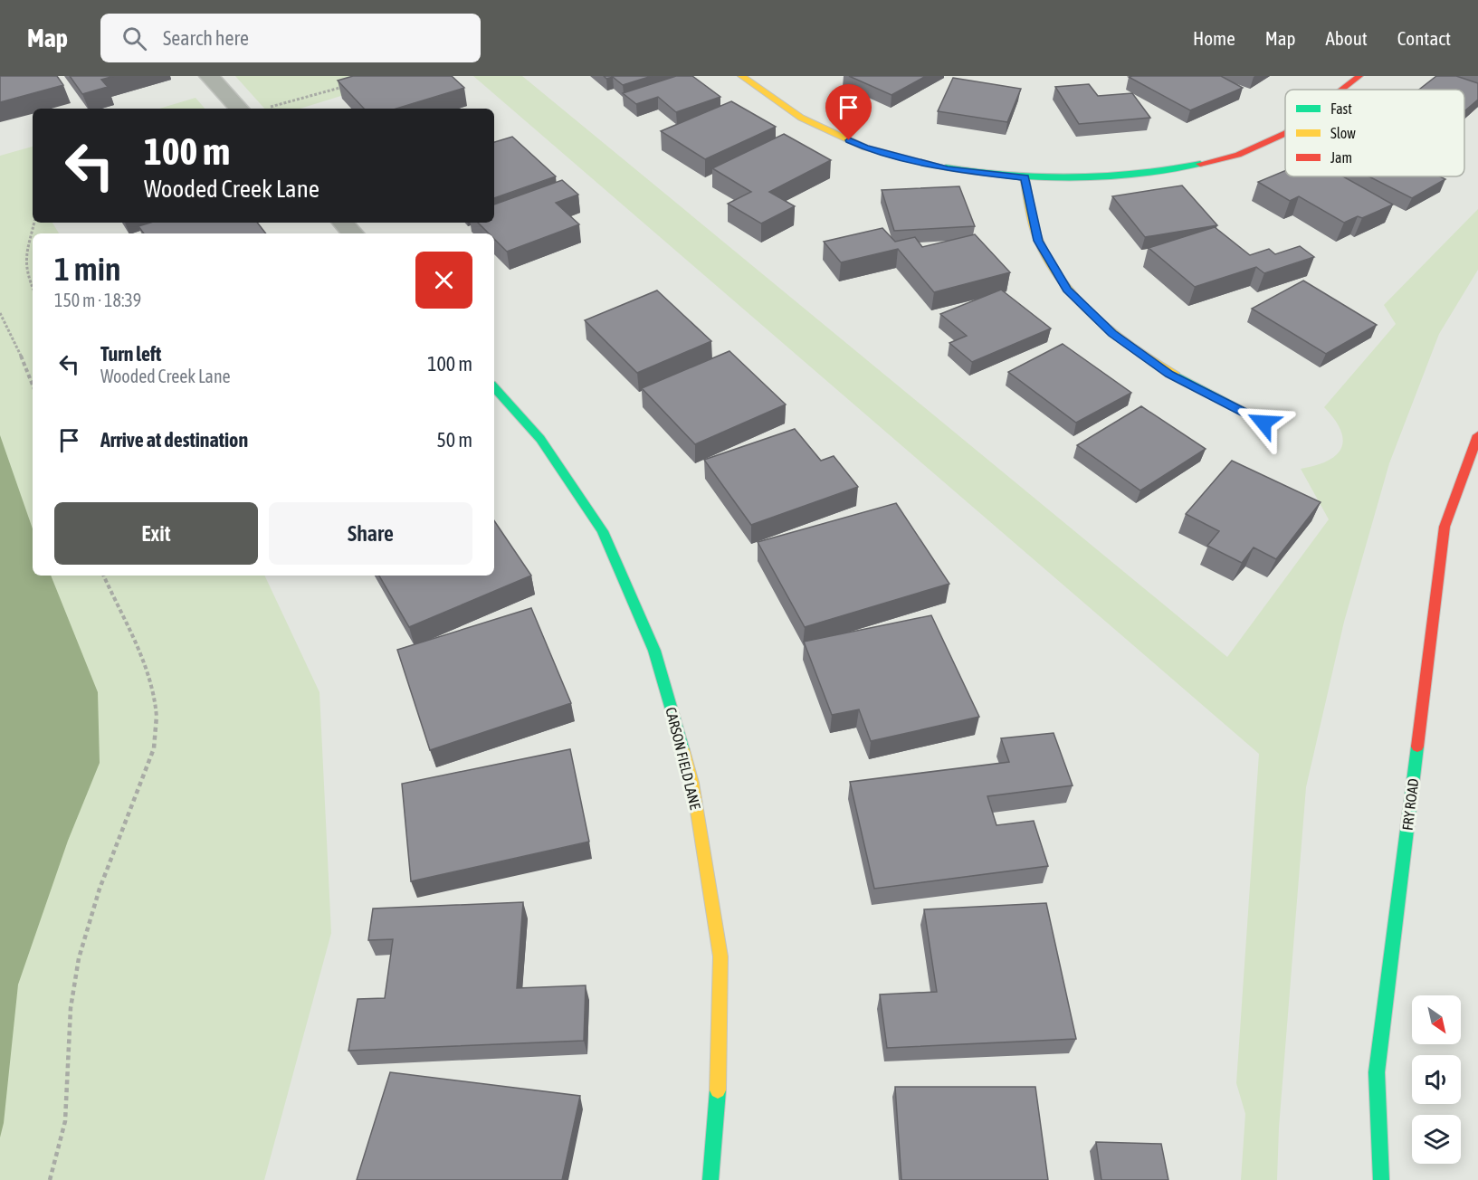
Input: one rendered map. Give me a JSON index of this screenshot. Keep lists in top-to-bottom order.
{
  "streets": {
    "street": ["CARSON FIELD LANE", "FRY ROAD"]
  },
  "legend": ["Fast", "Slow", "Jam"],
  "north": "bottom right",
  "page": {
    "header": "Map",
    "search": "Search here",
    "nav": [
      "Home",
      "Map",
      "About",
      "Contact"
    ],
    "turn": ["100 m", "Wooded Creek Lane"],
    "heading": ["1 min", "150 m · 18:39"],
    "list": [
      {
        "name": "Turn left",
        "note": "Wooded Creek Lane",
        "value": "100 m"
      },
      {
        "name": "Arrive at destination",
        "value": "50 m"
      }
    ],
    "buttons": ["Exit", "Share"]
  }
}
